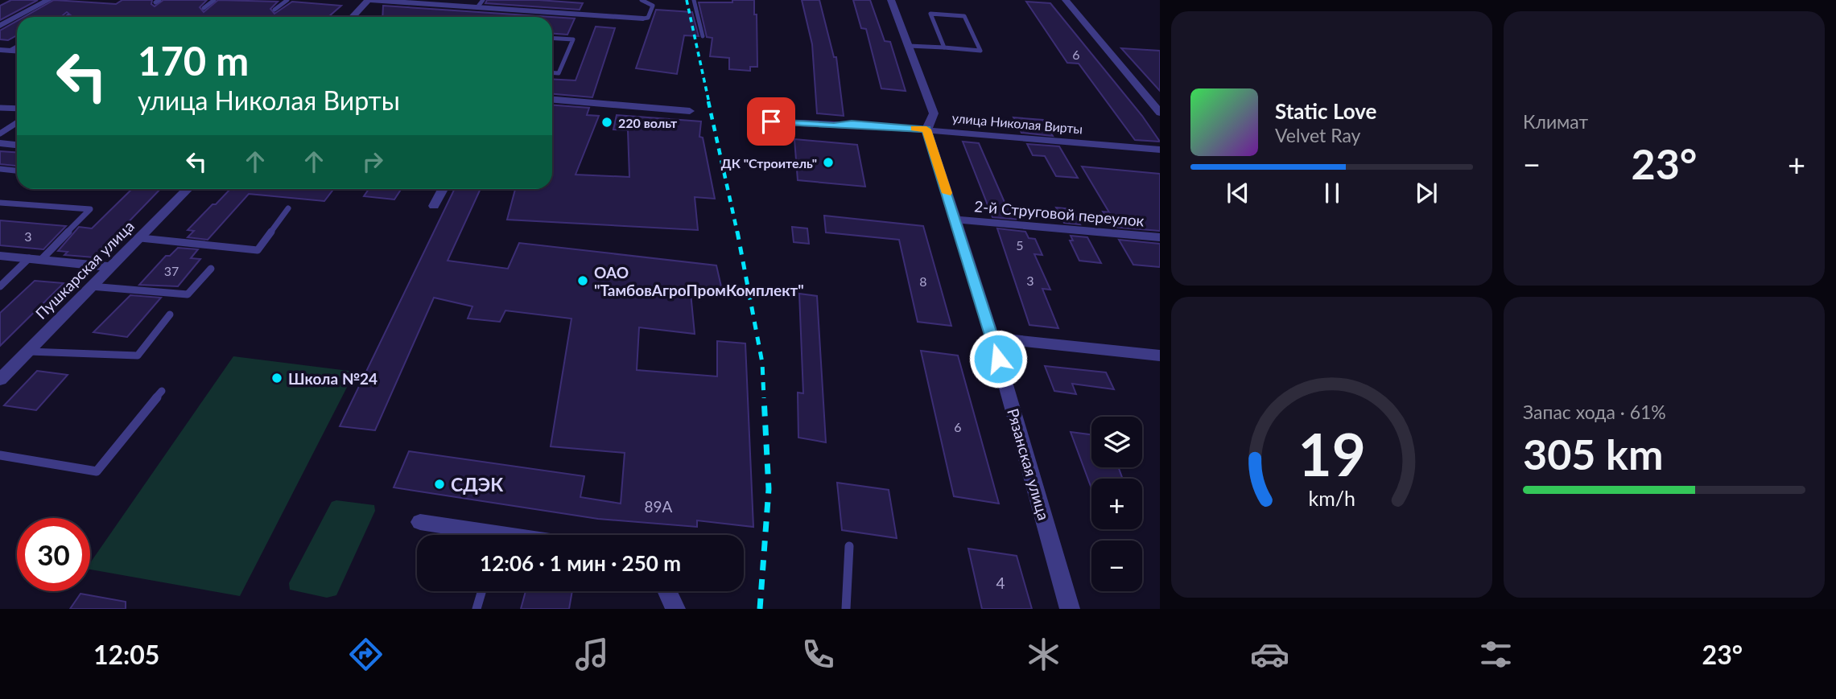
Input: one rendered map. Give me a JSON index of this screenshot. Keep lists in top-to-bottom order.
{
  "streets": {
    "street": [
      "улица Николая Вирты",
      "2-й Струговой переулок",
      "Пушкарская улица",
      "Рязанская улица"
    ]
  },
  "crossings": [
    ["улица Николая Вирты", "Рязанская улица"],
    ["2-й Струговой переулок", "Рязанская улица"]
  ],
  "places": [
    "220 вольт",
    "ДК \"Строитель\"",
    "ОАО \"ТамбовАгроПромКомплект\"",
    "Школа №24",
    "СДЭК"
  ],
  "house_numbers": [
    "6",
    "3",
    "5",
    "37",
    "3",
    "8",
    "6",
    "89А",
    "4"
  ],
  "page": {
    "tile": [
      "Климат",
      ["Запас хода · 61%", "305 km"]
    ],
    "turn": ["170 m", "улица Николая Вирты"],
    "song": ["Static Love", "Velvet Ray"],
    "heat": ["−", "23°", "+"],
    "map_buttons": ["+", "−"],
    "limit": "30",
    "trip": "12:06 · 1 мин · 250 m",
    "tabs": ["12:05", "23°"],
    "gauge": ["19", "km/h"]
  }
}
